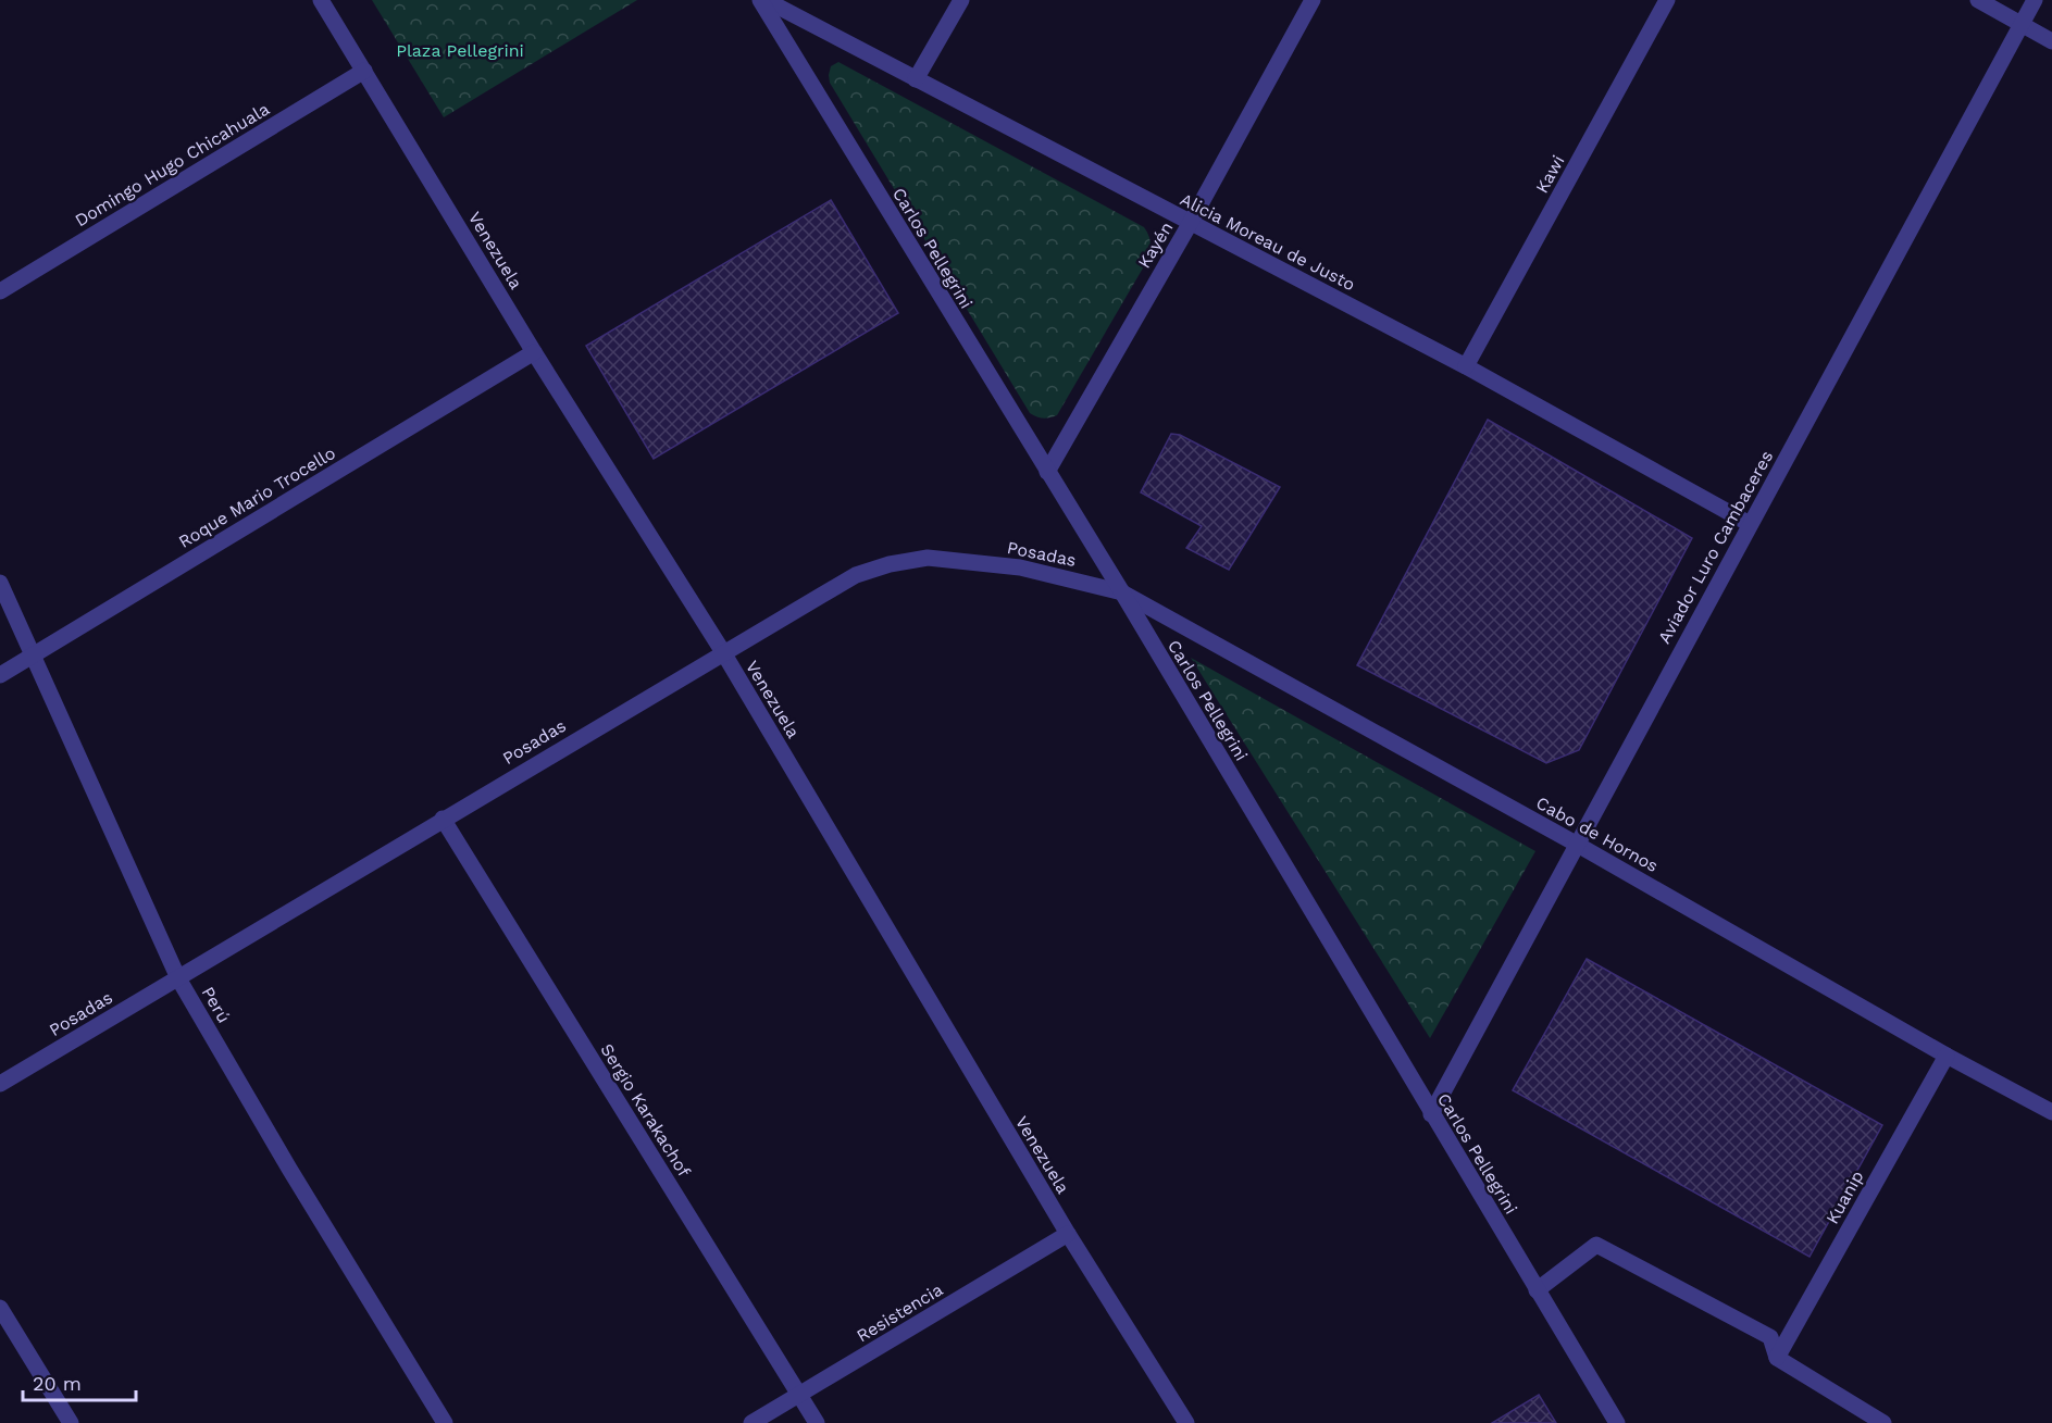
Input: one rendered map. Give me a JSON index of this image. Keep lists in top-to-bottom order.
{
  "streets": {
    "street": [
      "Domingo Hugo Chicahuala",
      "Kawi",
      "Alicia Moreau de Justo",
      "Kayén",
      "Carlos Pellegrini",
      "Venezuela",
      "Roque Mario Trocello",
      "Aviador Luro Cambaceres",
      "Posadas",
      "Cabo de Hornos",
      "Perú",
      "Sergio Karakachof",
      "Kuanip",
      "Resistencia"
    ]
  },
  "crossings": [
    ["Domingo Hugo Chicahuala", "Venezuela"],
    ["Kawi", "Alicia Moreau de Justo"],
    ["Alicia Moreau de Justo", "Kayén"],
    ["Alicia Moreau de Justo", "Aviador Luro Cambaceres"],
    ["Kayén", "Carlos Pellegrini"],
    ["Carlos Pellegrini", "Aviador Luro Cambaceres"],
    ["Carlos Pellegrini", "Posadas"],
    ["Carlos Pellegrini", "Cabo de Hornos"],
    ["Venezuela", "Roque Mario Trocello"],
    ["Venezuela", "Posadas"],
    ["Venezuela", "Resistencia"],
    ["Roque Mario Trocello", "Perú"],
    ["Aviador Luro Cambaceres", "Cabo de Hornos"],
    ["Posadas", "Cabo de Hornos"],
    ["Posadas", "Perú"],
    ["Posadas", "Sergio Karakachof"],
    ["Cabo de Hornos", "Kuanip"],
    ["Sergio Karakachof", "Resistencia"]
  ],
  "parks": ["Plaza Pellegrini"],
  "scale_bar": "20 m"
}
